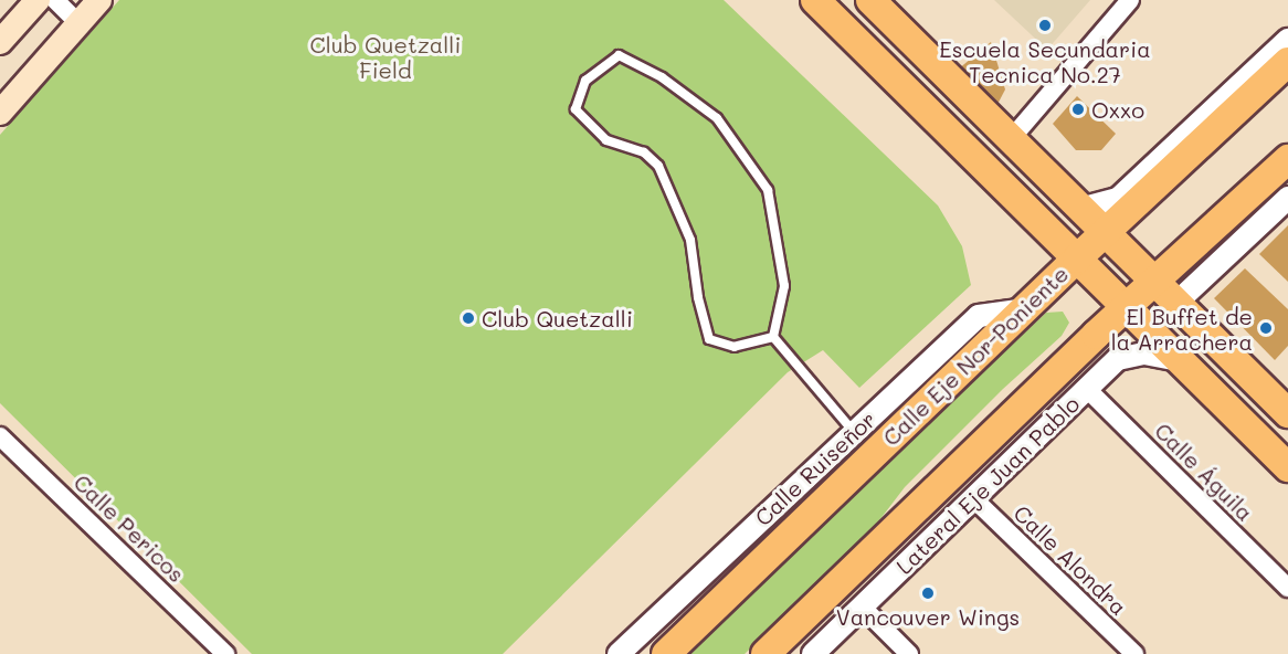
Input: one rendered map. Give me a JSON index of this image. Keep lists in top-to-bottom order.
{
  "streets": {
    "main road": ["Calle Eje Nor-Poniente"],
    "street": [
      "Calle Ruiseñor",
      "Calle Águila",
      "Lateral Eje Juan Pablo",
      "Calle Pericos",
      "Calle Alondra"
    ]
  },
  "crossings": [
    ["Calle Eje Nor-Poniente", "Calle Ruiseñor"],
    ["Calle Águila", "Lateral Eje Juan Pablo"],
    ["Lateral Eje Juan Pablo", "Calle Alondra"]
  ],
  "parks": ["Club Quetzalli Field"],
  "places": [
    "Escuela Secundaria Tecnica No.27",
    "Oxxo",
    "Club Quetzalli",
    "El Buffet de la Arrachera",
    "Vancouver Wings"
  ]
}
